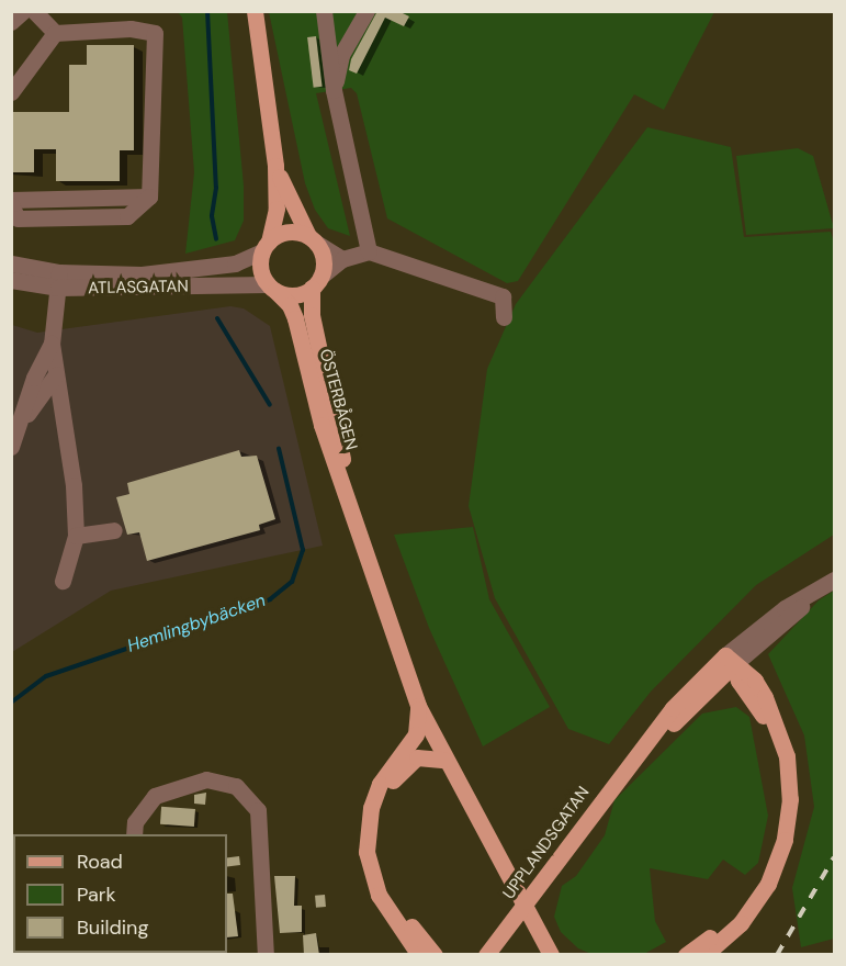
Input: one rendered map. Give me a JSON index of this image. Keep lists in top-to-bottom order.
{
  "streets": {
    "main road": ["ÖSTERBÅGEN", "UPPLANDSGATAN"],
    "street": ["ATLASGATAN"]
  },
  "crossings": [
    ["ATLASGATAN", "ÖSTERBÅGEN"]
  ],
  "water": ["Hemlingbybäcken"],
  "legend": ["Road", "Park", "Building"]
}
